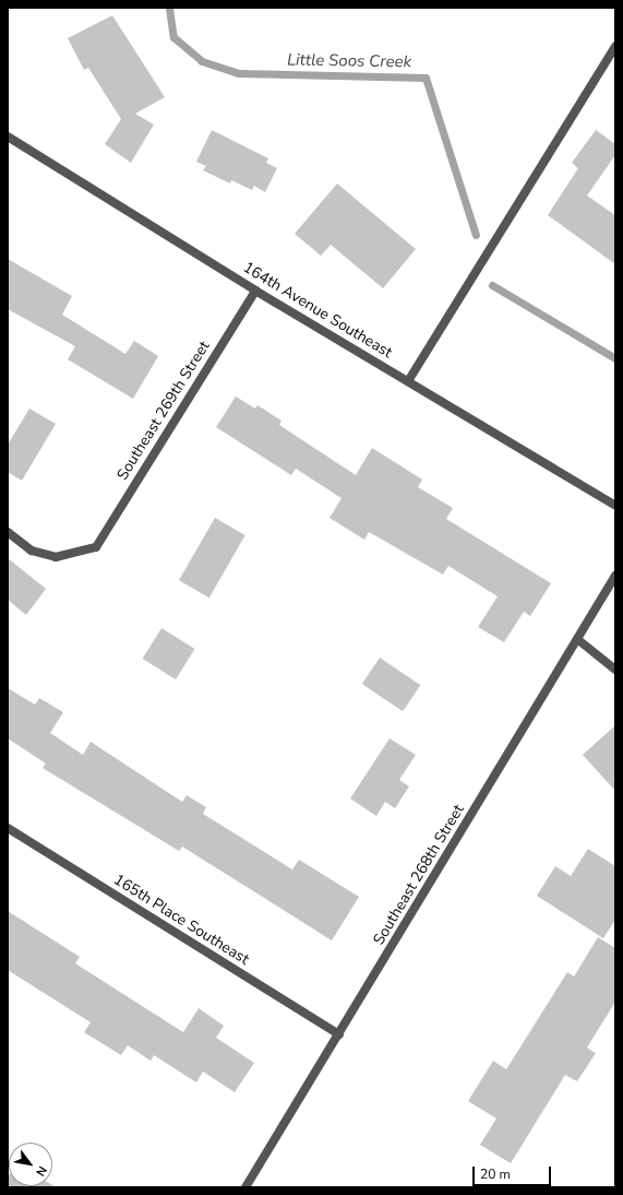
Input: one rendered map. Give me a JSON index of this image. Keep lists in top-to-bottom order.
{
  "streets": {
    "street": [
      "164th Avenue Southeast",
      "Southeast 269th Street",
      "Southeast 268th Street",
      "165th Place Southeast"
    ]
  },
  "crossings": [
    ["164th Avenue Southeast", "Southeast 269th Street"],
    ["Southeast 268th Street", "165th Place Southeast"]
  ],
  "water": ["Little Soos Creek"],
  "scale_bar": "20 m",
  "north": "bottom right"
}
